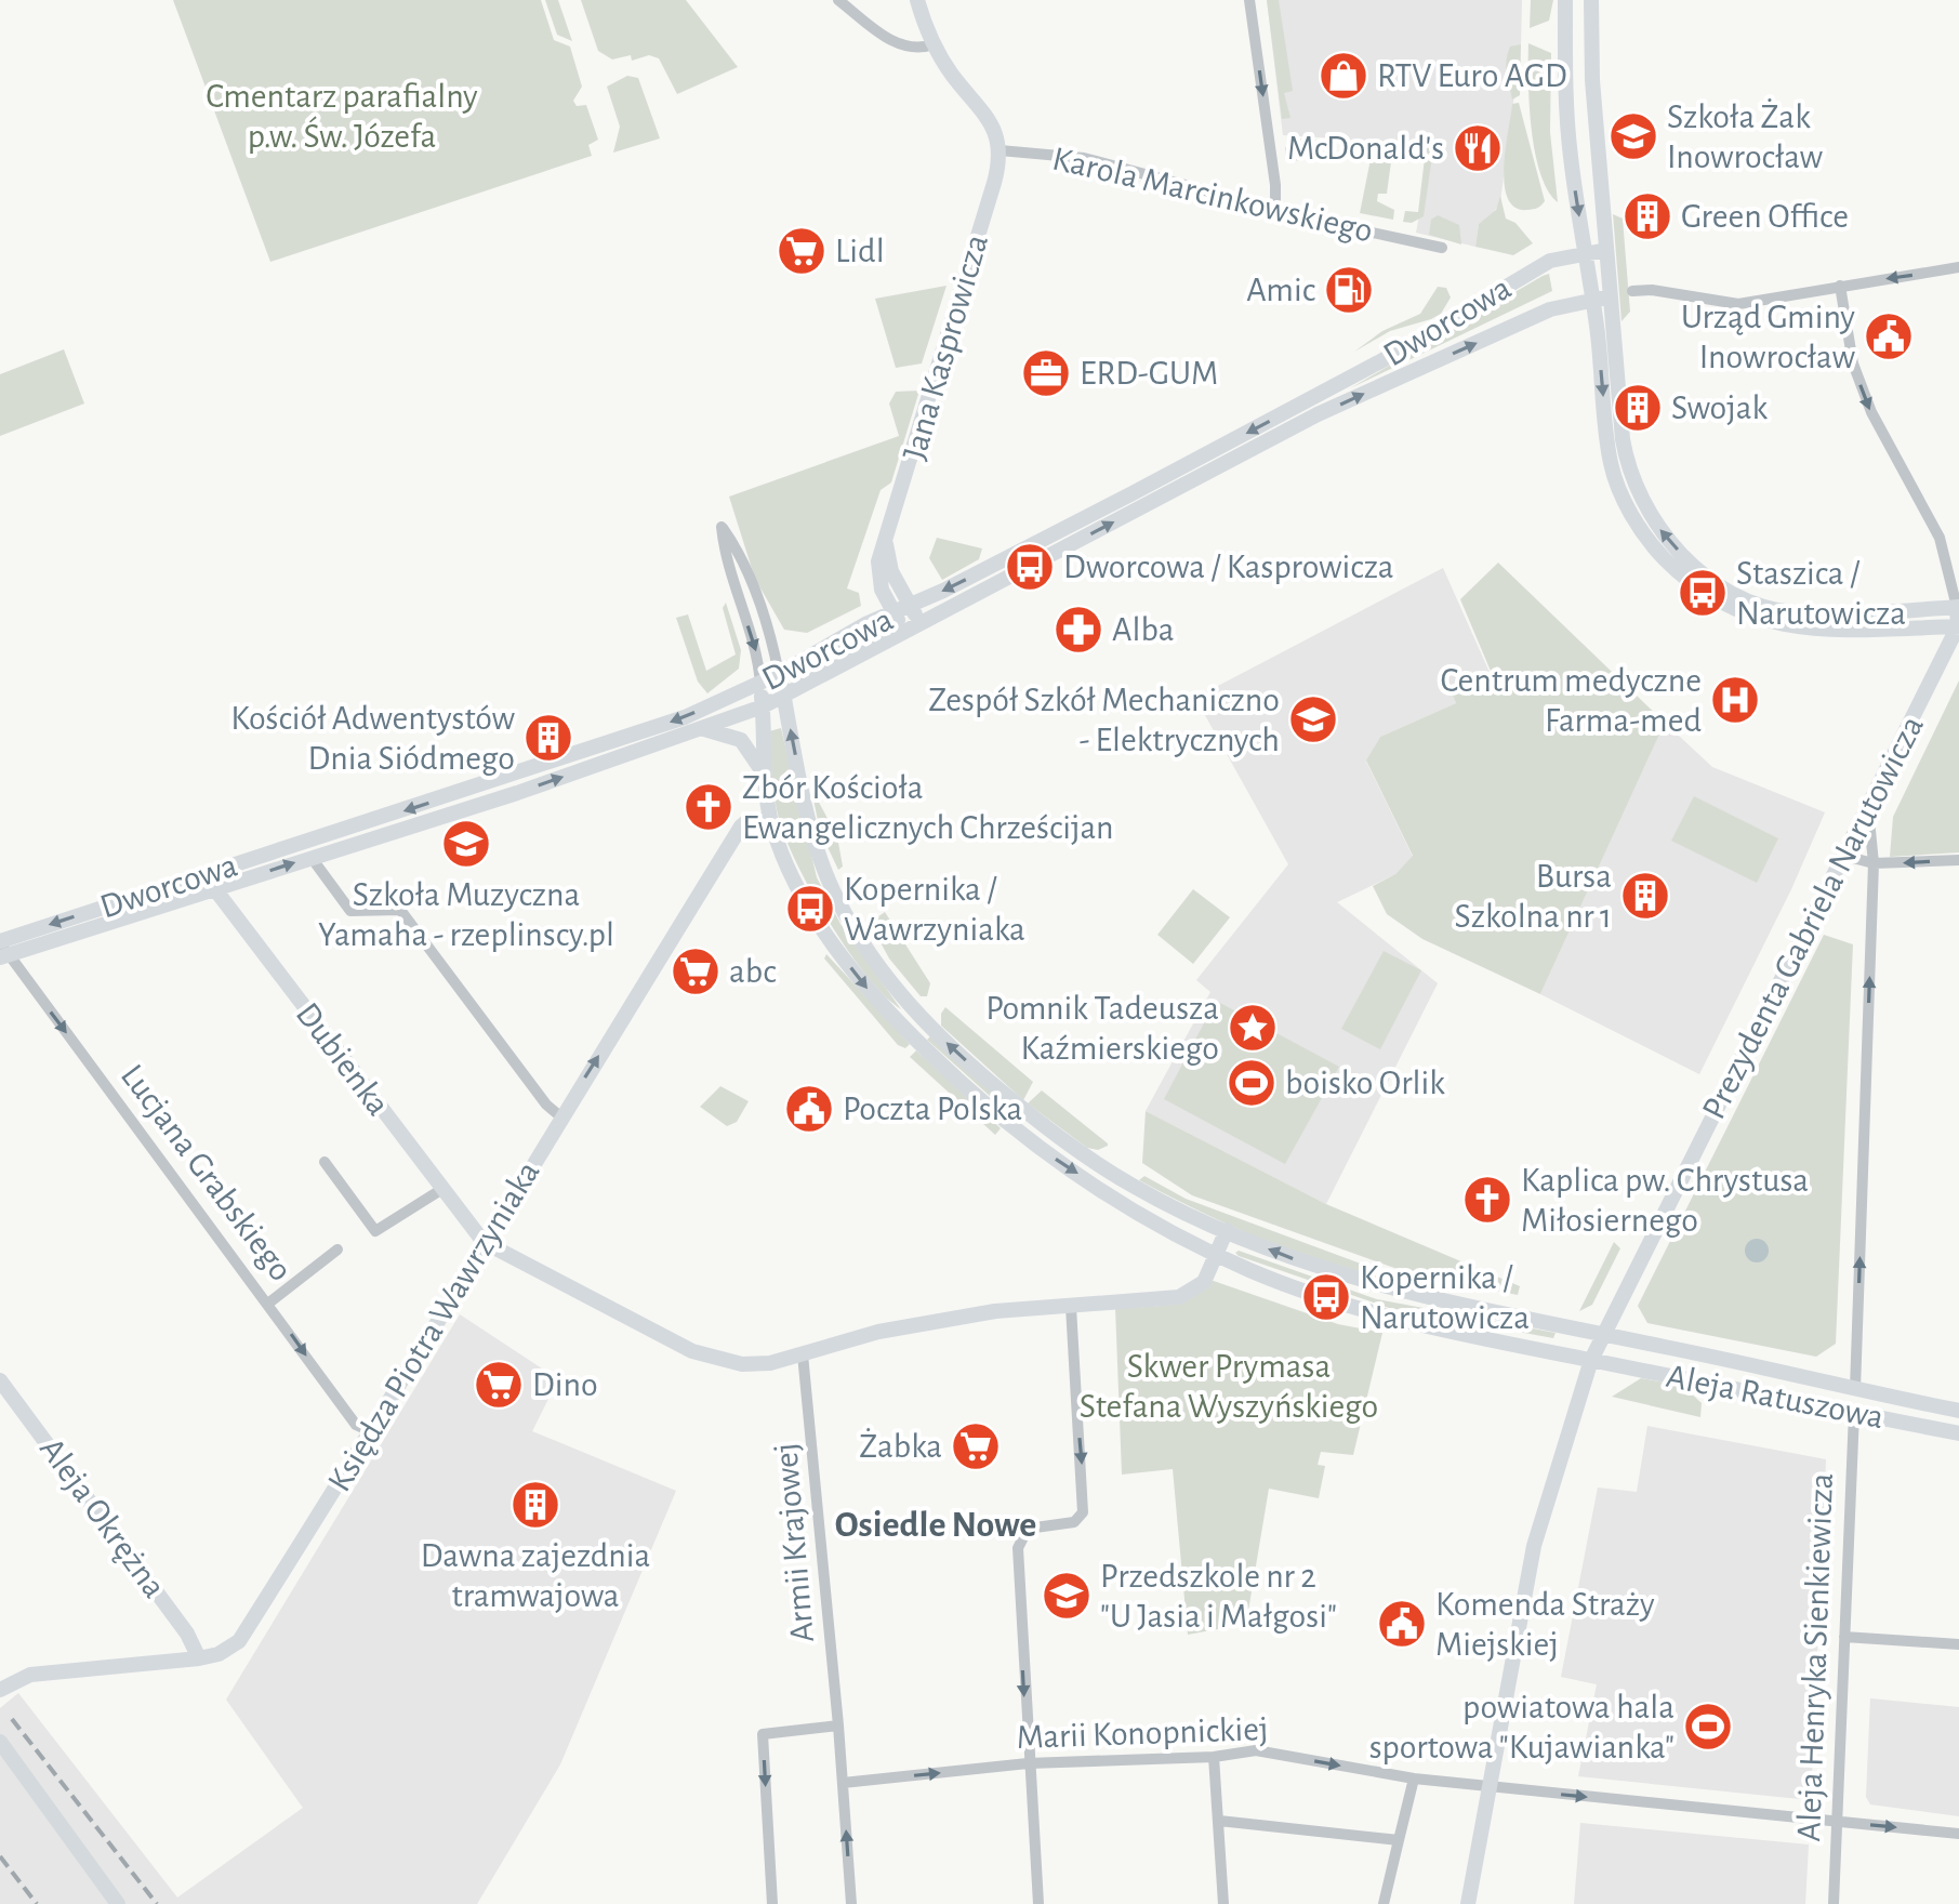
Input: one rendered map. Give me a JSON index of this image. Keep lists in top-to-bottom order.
{
  "streets": {
    "street": [
      "Karola Marcinkowskiego",
      "Dworcowa",
      "Jana Kasprowicza",
      "Prezydenta Gabriela Narutowicza",
      "Dubienka",
      "Lucjana Grabskiego",
      "Księdza Piotra Wawrzyniaka",
      "Aleja Ratuszowa",
      "Aleja Okrężna",
      "Armii Krajowej",
      "Aleja Henryka Sienkiewicza",
      "Marii Konopnickiej"
    ]
  },
  "crossings": [
    ["Karola Marcinkowskiego", "Jana Kasprowicza"],
    ["Dworcowa", "Jana Kasprowicza"],
    ["Dworcowa", "Dubienka"],
    ["Dworcowa", "Lucjana Grabskiego"],
    ["Dworcowa", "Aleja Ratuszowa"],
    ["Prezydenta Gabriela Narutowicza", "Aleja Ratuszowa"],
    ["Prezydenta Gabriela Narutowicza", "Marii Konopnickiej"],
    ["Dubienka", "Księdza Piotra Wawrzyniaka"],
    ["Lucjana Grabskiego", "Księdza Piotra Wawrzyniaka"],
    ["Księdza Piotra Wawrzyniaka", "Aleja Ratuszowa"],
    ["Księdza Piotra Wawrzyniaka", "Aleja Okrężna"],
    ["Aleja Ratuszowa", "Aleja Henryka Sienkiewicza"],
    ["Armii Krajowej", "Marii Konopnickiej"],
    ["Aleja Henryka Sienkiewicza", "Marii Konopnickiej"]
  ],
  "one_way": ["Lucjana Grabskiego", "Marii Konopnickiej"],
  "districts": ["Osiedle Nowe"],
  "parks": ["Cmentarz parafialny p.w. Św. Józefa", "Skwer Prymasa Stefana Wyszyńskiego"],
  "places": {
    "shop": ["RTV Euro AGD"],
    "school or university": [
      "Szkoła Żak Inowrocław",
      "Zespół Szkół Mechaniczno - Elektrycznych",
      "Szkoła Muzyczna Yamaha - rzeplinscy.pl",
      "Przedszkole nr 2 \"U Jasia i Małgosi\""
    ],
    "restaurant": ["McDonald's"],
    "building": [
      "Green Office",
      "Swojak",
      "Kościół Adwentystów Dnia Siódmego",
      "Bursa Szkolna nr 1",
      "Dawna zajezdnia tramwajowa"
    ],
    "supermarket": [
      "Lidl",
      "abc",
      "Dino",
      "Żabka"
    ],
    "fuel station": ["Amic"],
    "public building": ["Urząd Gminy Inowrocław", "Poczta Polska", "Komenda Straży Miejskiej"],
    "office": ["ERD-GUM"],
    "bus stop": [
      "Dworcowa / Kasprowicza",
      "Staszica / Narutowicza",
      "Kopernika / Wawrzyniaka",
      "Kopernika / Narutowicza"
    ],
    "pharmacy": ["Alba"],
    "hospital": ["Centrum medyczne Farma-med"],
    "church": ["Zbór Kościoła Ewangelicznych Chrześcijan", "Kaplica pw. Chrystusa Miłosiernego"],
    "place": ["Pomnik Tadeusza Kaźmierskiego"],
    "sports": ["boisko Orlik", "powiatowa hala sportowa \"Kujawianka\""]
  }
}
